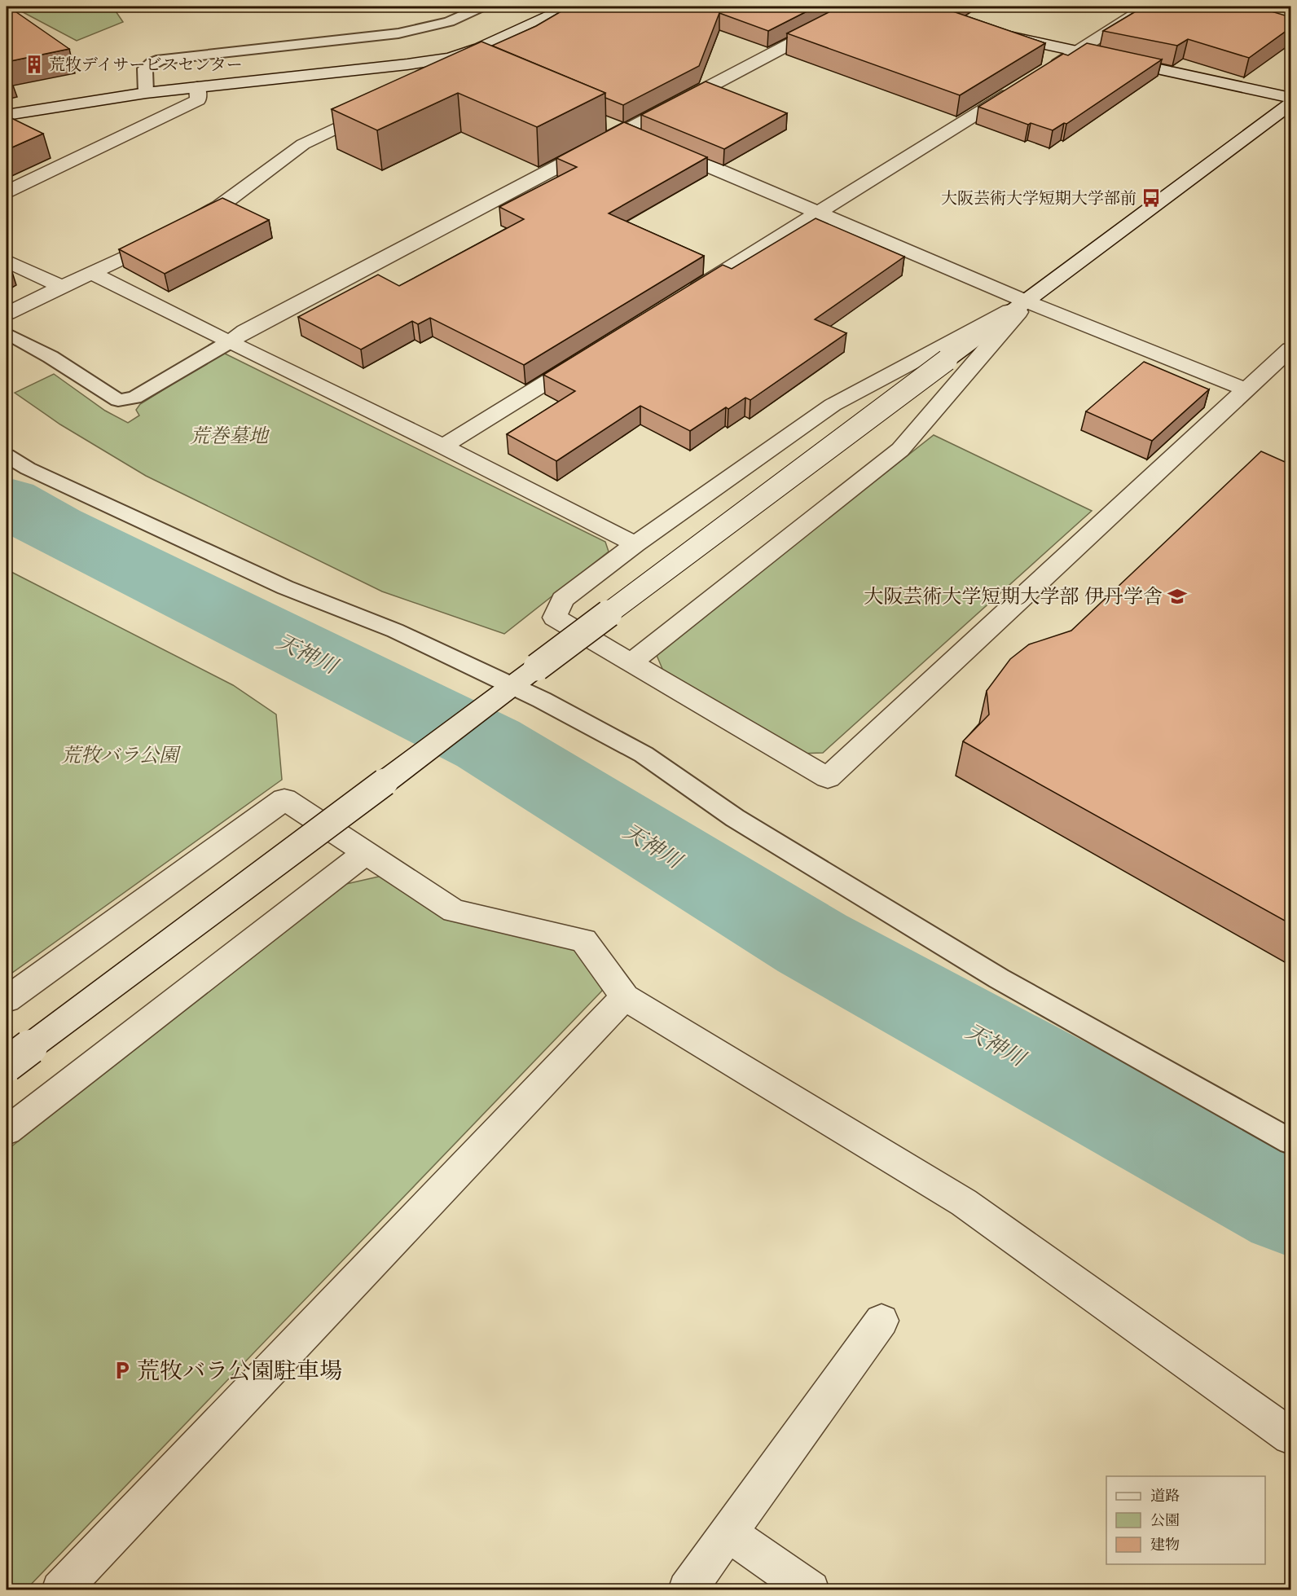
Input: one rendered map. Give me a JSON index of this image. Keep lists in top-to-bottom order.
{
  "water": ["天神川"],
  "parks": ["荒巻墓地", "荒牧バラ公園"],
  "places": {
    "building": ["荒牧デイサービスセンター"],
    "bus stop": ["大阪芸術大学短期大学部前"],
    "school or university": ["大阪芸術大学短期大学部 伊丹学舎"],
    "parking": ["荒牧バラ公園駐車場"]
  },
  "legend": ["道路", "公園", "建物"]
}
